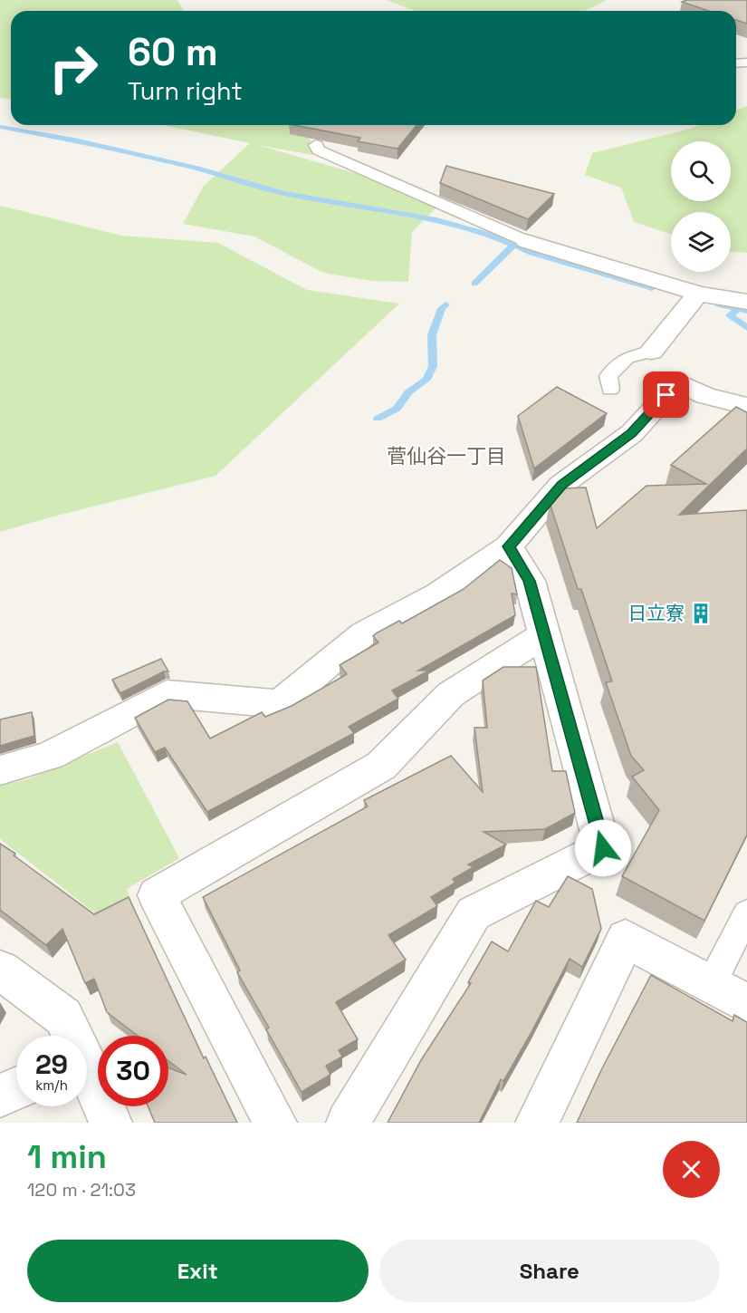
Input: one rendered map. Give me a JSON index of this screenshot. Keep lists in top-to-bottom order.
{
  "districts": ["菅仙谷一丁目"],
  "places": {
    "building": ["日立寮"]
  },
  "page": {
    "turn": ["60 m", "Turn right"],
    "speed": "29 km/h",
    "limit": "30",
    "heading": ["1 min", "120 m · 21:03"],
    "buttons": ["Exit", "Share"]
  }
}
